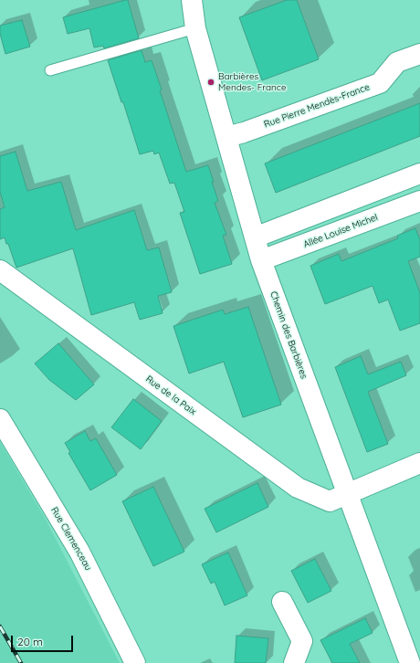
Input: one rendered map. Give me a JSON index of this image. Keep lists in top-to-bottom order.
{
  "streets": {
    "street": [
      "Rue Pierre Mendès-France",
      "Allée Louise Michel",
      "Chemin des Barbières",
      "Rue de la Paix",
      "Rue Clemenceau"
    ]
  },
  "crossings": [
    ["Rue Pierre Mendès-France", "Chemin des Barbières"],
    ["Allée Louise Michel", "Chemin des Barbières"],
    ["Chemin des Barbières", "Rue de la Paix"]
  ],
  "places": ["Barbières Mendes- France"],
  "scale_bar": "20 m"
}
